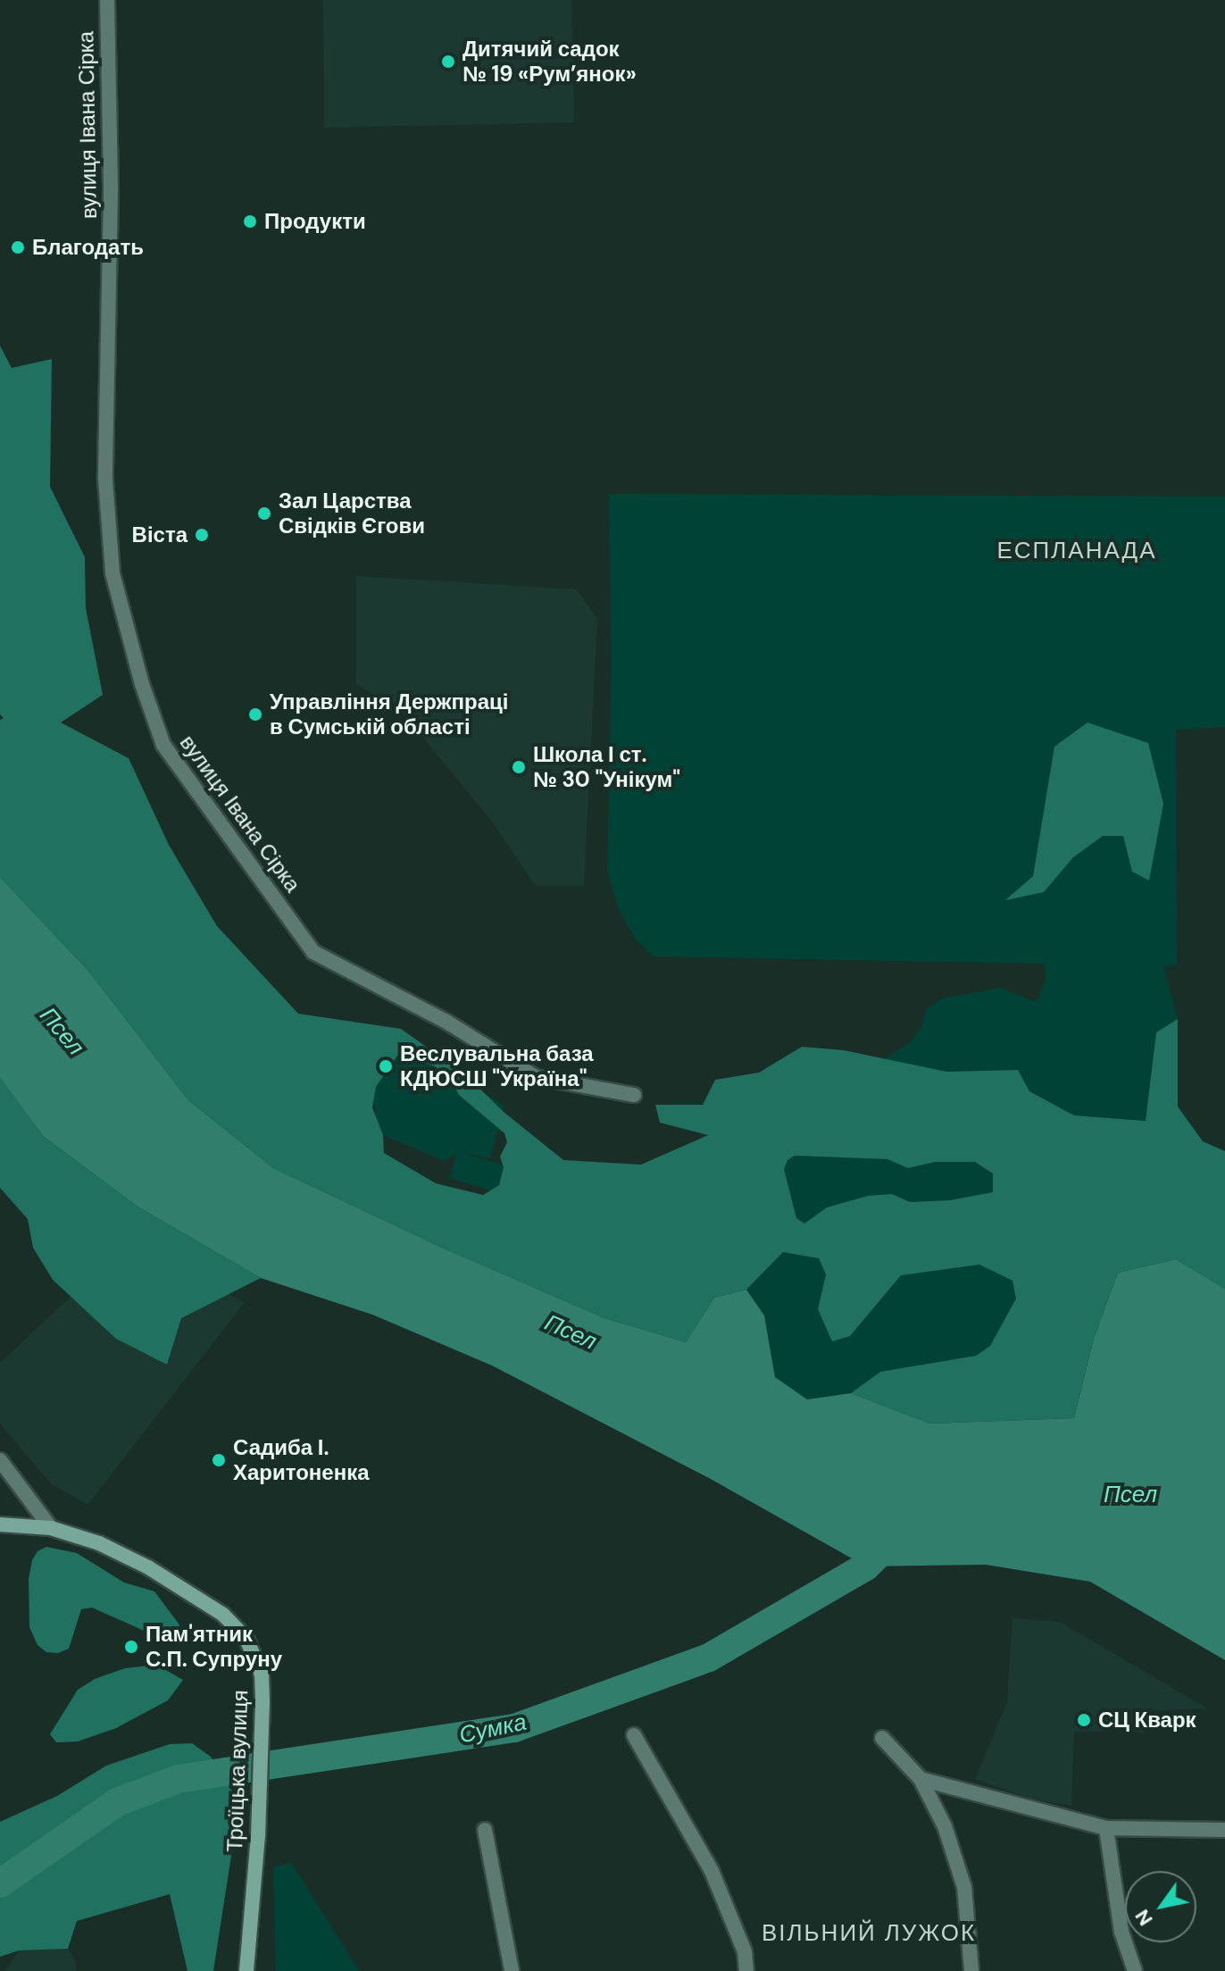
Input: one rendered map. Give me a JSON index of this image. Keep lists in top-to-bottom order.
{
  "streets": {
    "main road": ["Троїцька вулиця"],
    "street": ["вулиця Івана Сірка"]
  },
  "districts": ["ЕСПЛАНАДА", "ВІЛЬНИЙ ЛУЖОК"],
  "water": ["Псел", "Сумка"],
  "places": [
    "Дитячий садок № 19 «Рум’янок»",
    "Продукти",
    "Благодать",
    "Зал Царства Свідків Єгови",
    "Віста",
    "Управління Держпраці в Сумській області",
    "Школа І ст. № 30 \"Унікум\"",
    "Веслувальна база КДЮСШ \"Україна\"",
    "Садиба І. Харитоненка",
    "Пам'ятник С.П. Супруну",
    "СЦ Кварк"
  ],
  "north": "bottom left"
}
